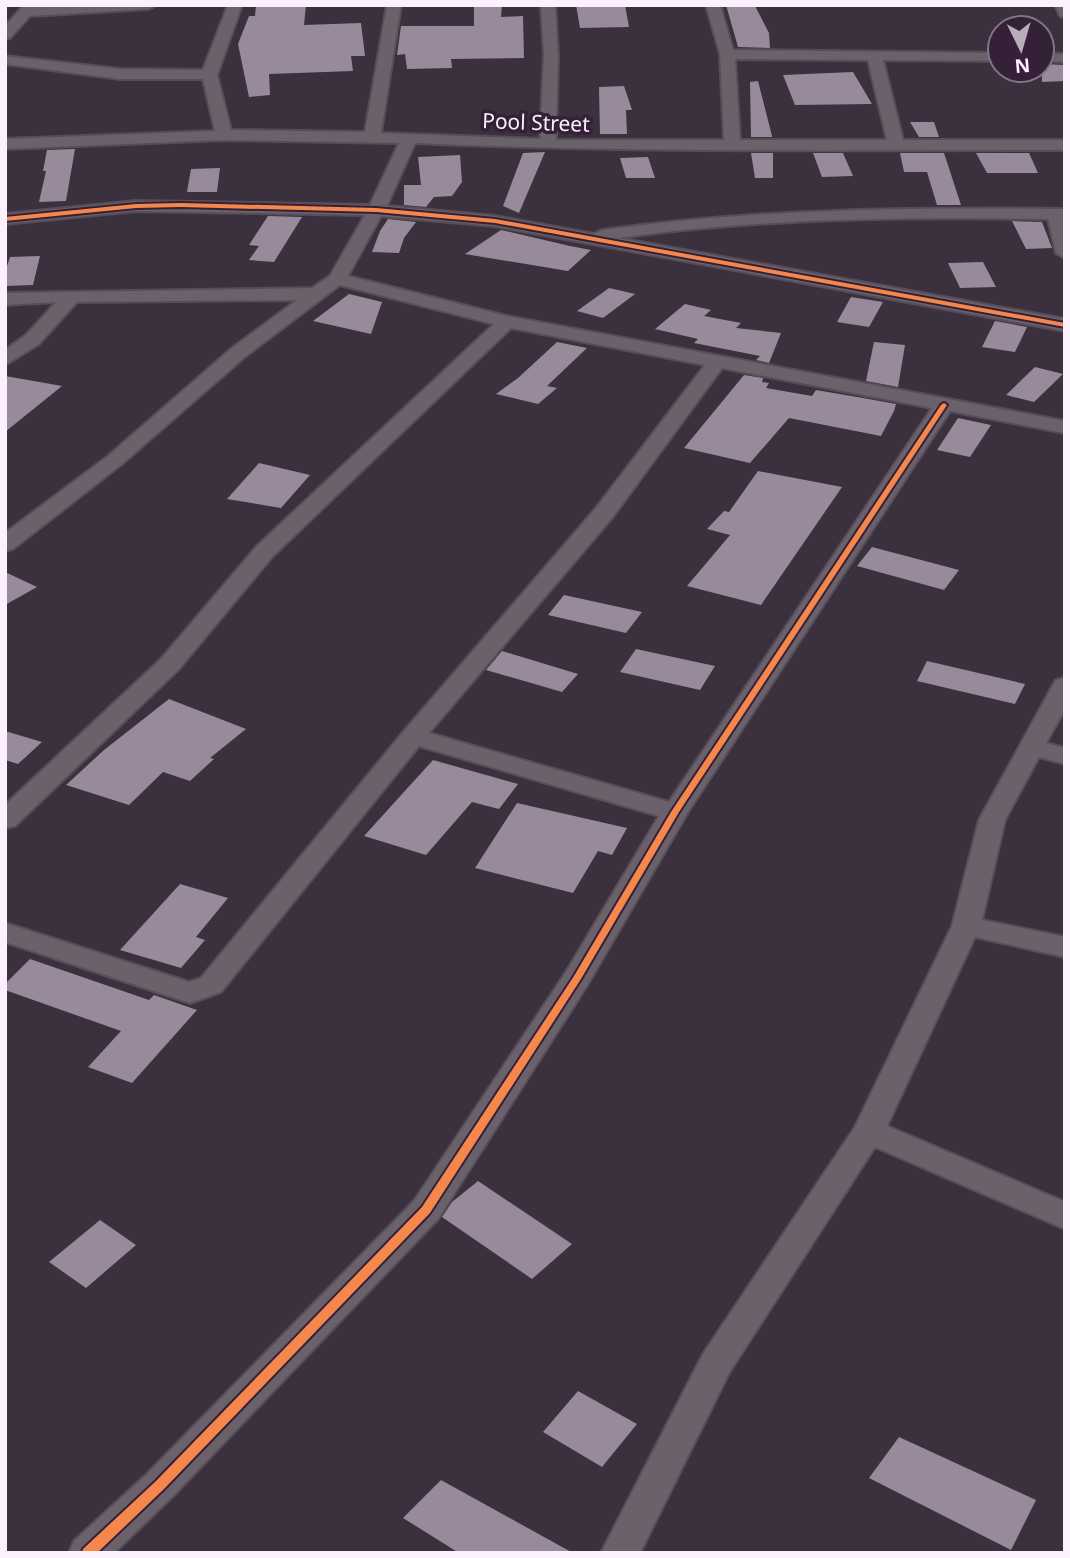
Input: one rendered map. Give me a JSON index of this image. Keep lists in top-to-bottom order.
{
  "streets": {
    "street": ["Pool Street"]
  },
  "north": "bottom"
}
